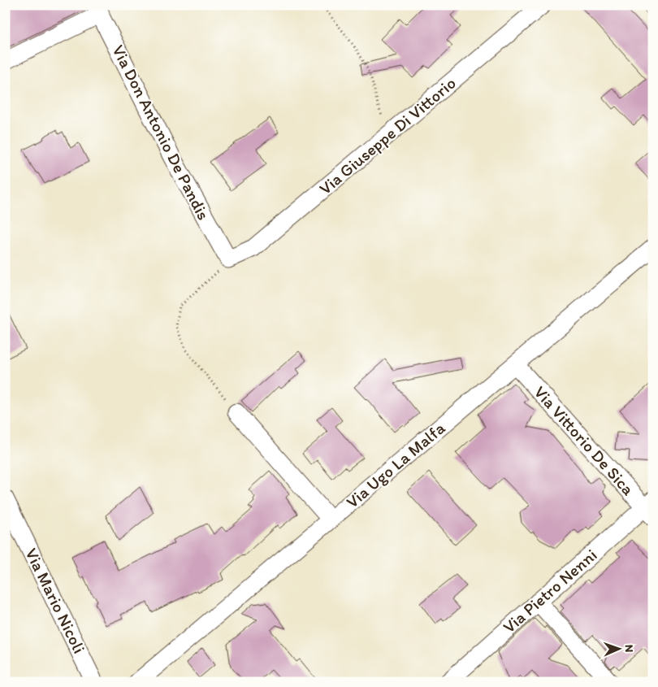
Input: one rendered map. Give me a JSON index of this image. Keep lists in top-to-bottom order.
{
  "streets": {
    "street": [
      "Via Don Antonio De Pandis",
      "Via Giuseppe Di Vittorio",
      "Via Vittorio De Sica",
      "Via Ugo La Malfa",
      "Via Pietro Nenni",
      "Via Mario Nicoli"
    ]
  },
  "crossings": [
    ["Via Don Antonio De Pandis", "Via Giuseppe Di Vittorio"],
    ["Via Vittorio De Sica", "Via Ugo La Malfa"],
    ["Via Vittorio De Sica", "Via Pietro Nenni"]
  ],
  "north": "right"
}
